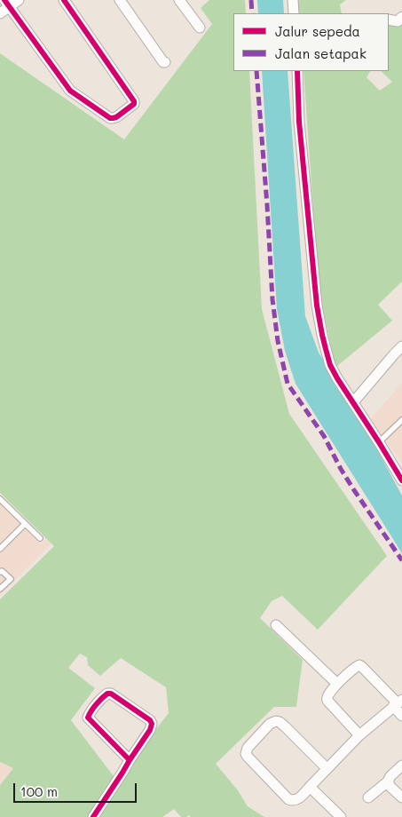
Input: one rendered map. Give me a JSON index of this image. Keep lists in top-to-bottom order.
{
  "legend": ["Jalur sepeda", "Jalan setapak"],
  "scale_bar": "100 m"
}
